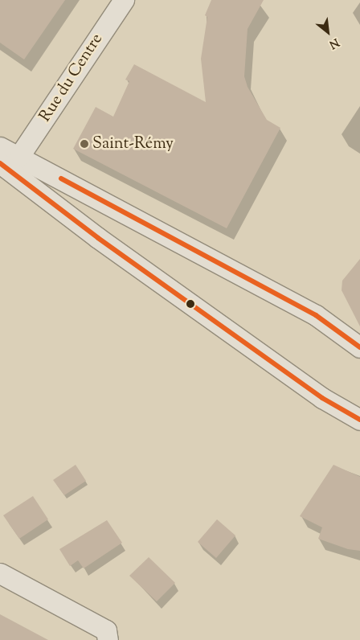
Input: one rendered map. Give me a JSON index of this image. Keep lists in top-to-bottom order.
{
  "streets": {
    "street": ["Rue du Centre"]
  },
  "places": ["Saint-Rémy"],
  "north": "bottom right"
}
